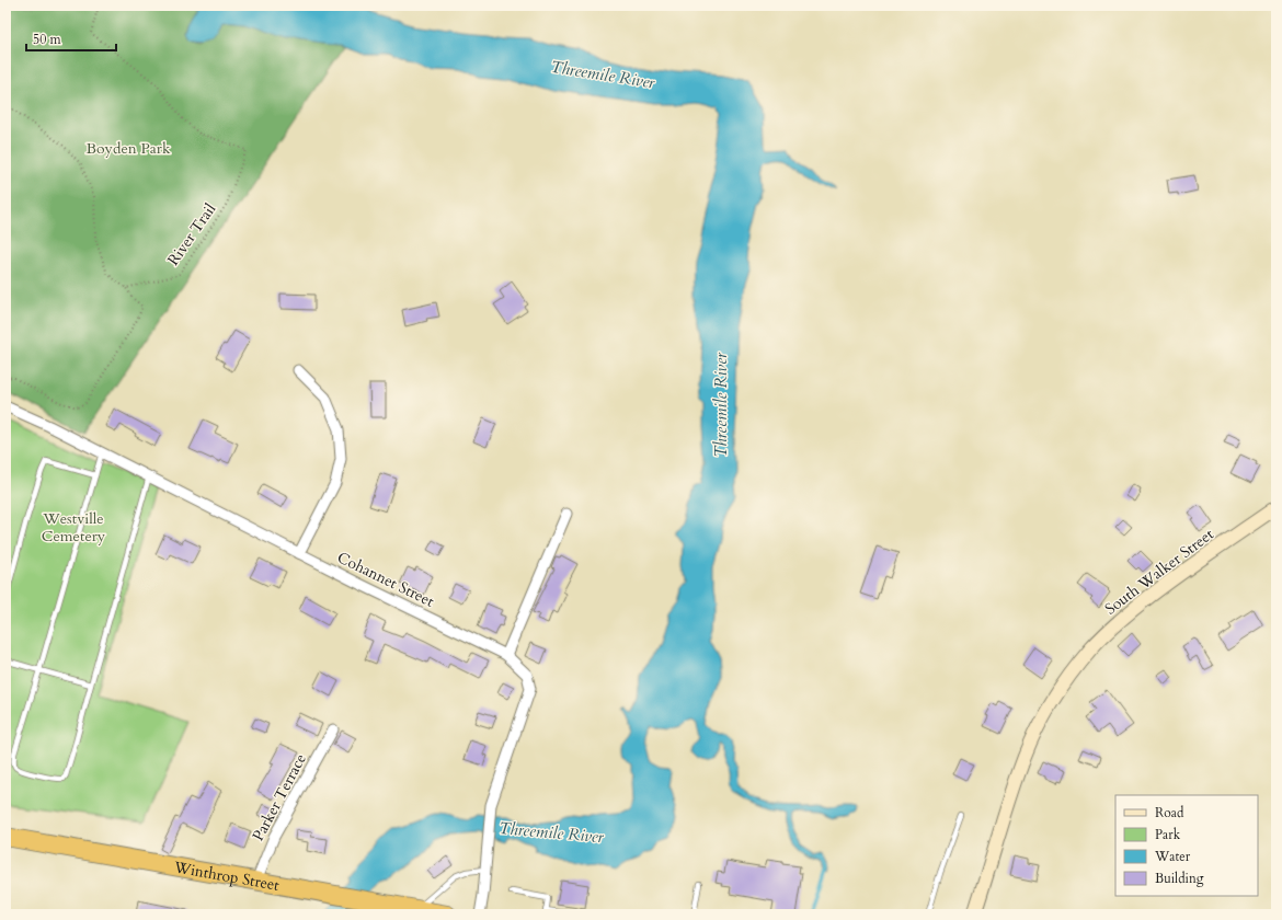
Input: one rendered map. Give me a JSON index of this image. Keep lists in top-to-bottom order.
{
  "streets": {
    "highway": ["Winthrop Street"],
    "street": ["South Walker Street", "Cohannet Street", "Parker Terrace"],
    "path": ["River Trail"]
  },
  "crossings": [
    ["Parker Terrace", "Winthrop Street"]
  ],
  "water": ["Threemile River"],
  "parks": ["Boyden Park", "Westville Cemetery"],
  "legend": [
    "Road",
    "Park",
    "Water",
    "Building"
  ],
  "scale_bar": "50 m"
}
